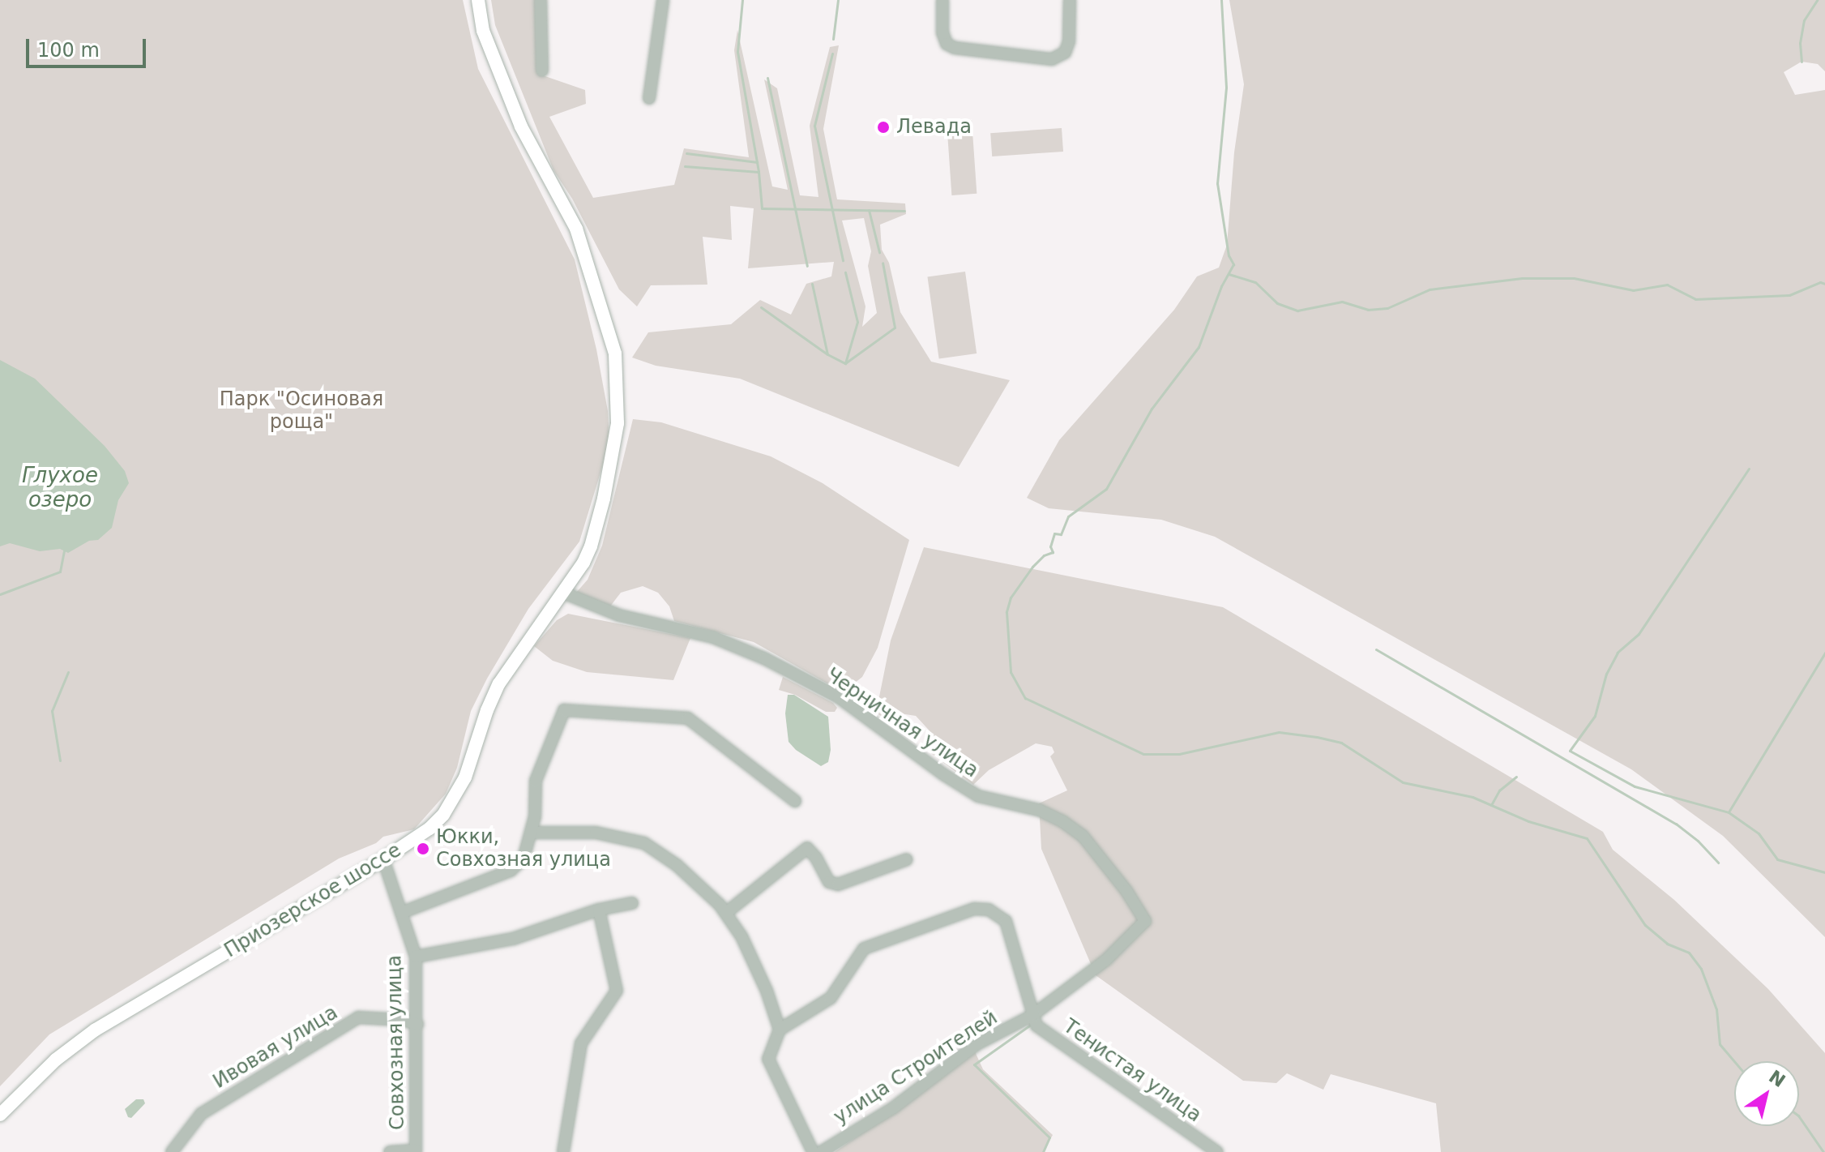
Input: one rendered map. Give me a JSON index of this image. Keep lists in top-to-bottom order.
{
  "streets": {
    "main road": ["Приозерское шоссе"],
    "street": [
      "Черничная улица",
      "Совхозная улица",
      "Ивовая улица",
      "улица Строителей",
      "Тенистая улица"
    ]
  },
  "crossings": [
    ["Черничная улица", "Приозерское шоссе"],
    ["Черничная улица", "улица Строителей"],
    ["Приозерское шоссе", "Совхозная улица"],
    ["Совхозная улица", "Ивовая улица"],
    ["улица Строителей", "Тенистая улица"]
  ],
  "water": ["Глухое озеро"],
  "parks": ["Парк \"Осиновая роща\""],
  "places": ["Левада", "Юкки, Совхозная улица"],
  "scale_bar": "100 m",
  "north": "top right"
}
